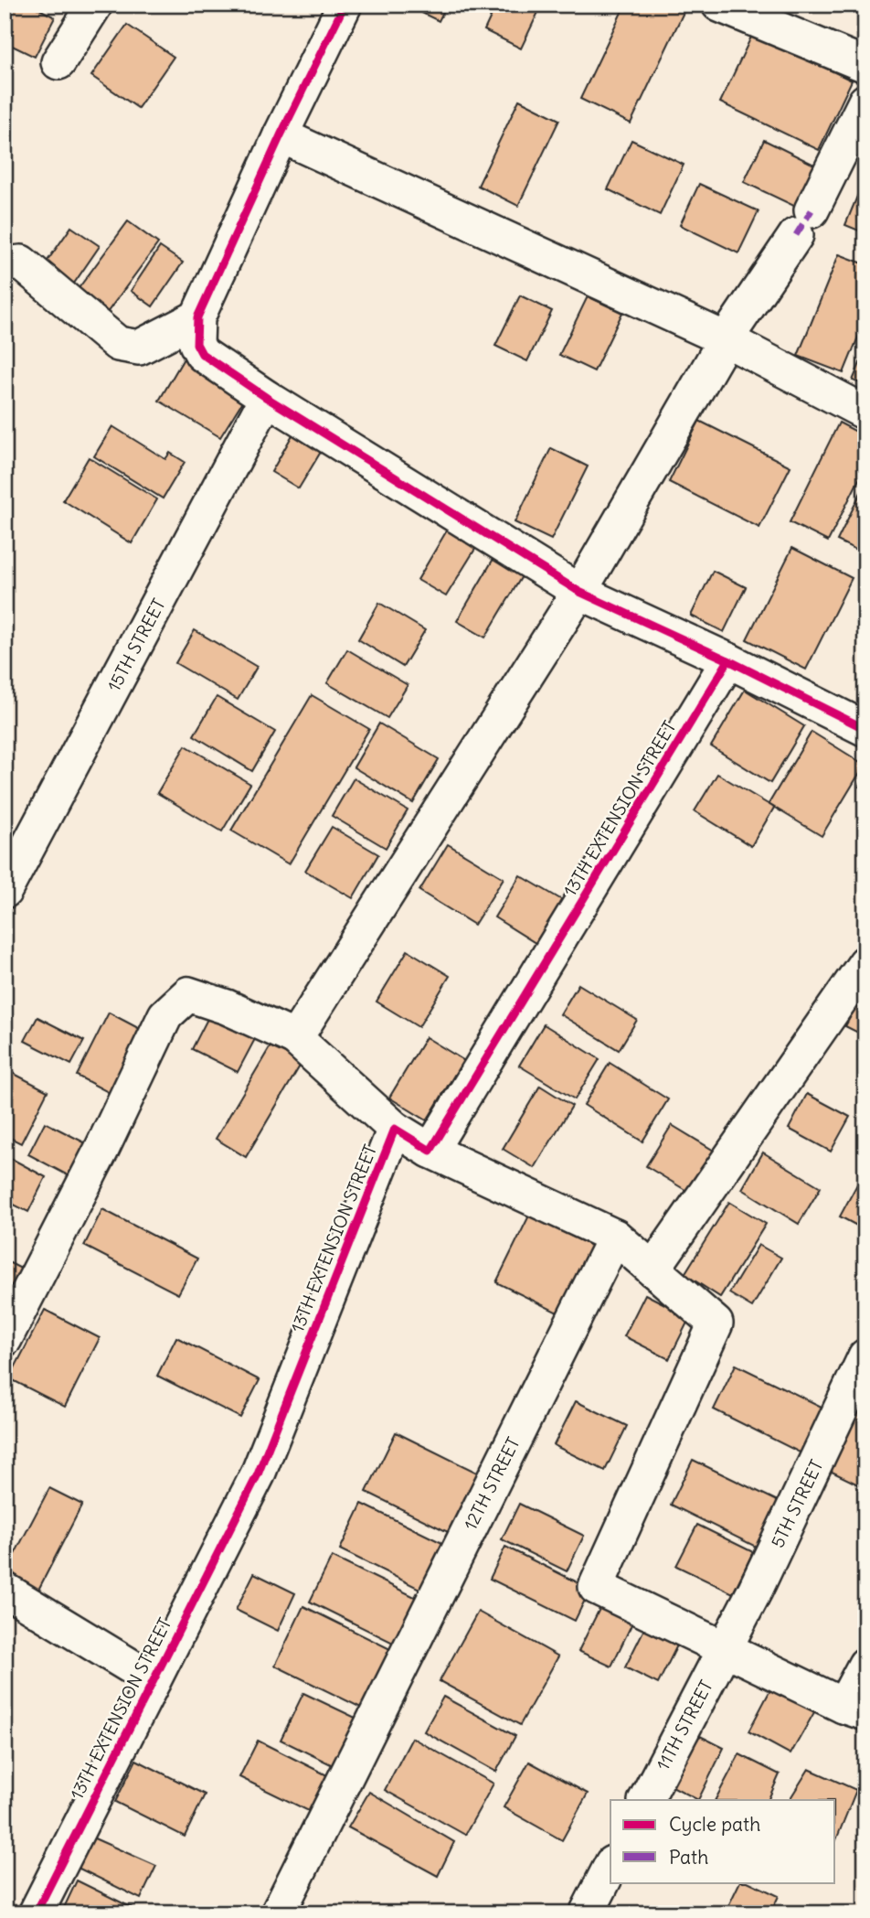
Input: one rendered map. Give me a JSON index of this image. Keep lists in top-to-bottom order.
{
  "streets": {
    "street": [
      "15TH STREET",
      "13TH EXTENSION STREET",
      "12TH STREET",
      "5TH STREET",
      "11TH STREET"
    ]
  },
  "crossings": [
    ["5TH STREET", "11TH STREET"]
  ],
  "legend": ["Cycle path", "Path"]
}
